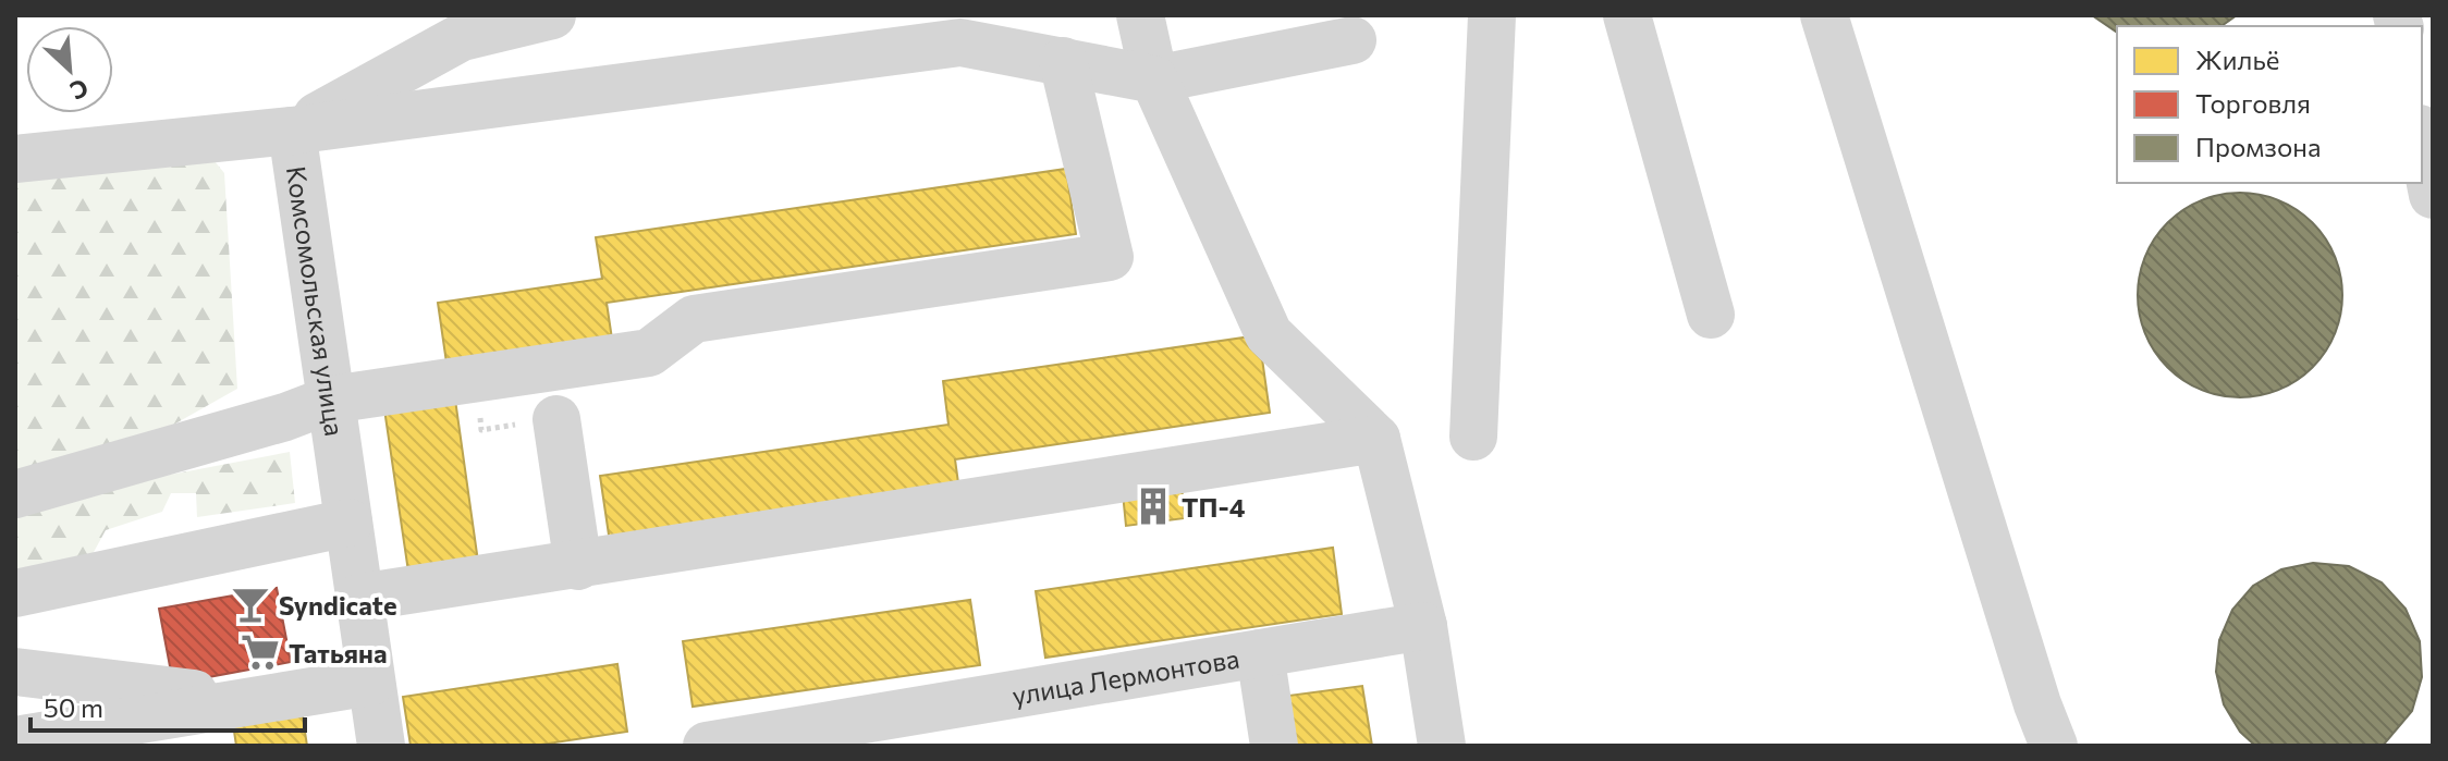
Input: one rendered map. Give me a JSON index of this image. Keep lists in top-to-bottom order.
{
  "streets": {
    "street": ["Комсомольская улица", "улица Лермонтова"]
  },
  "places": {
    "building": ["ТП-4"],
    "bar": ["Syndicate"],
    "supermarket": ["Татьяна"]
  },
  "legend": ["Жильё", "Торговля", "Промзона"],
  "scale_bar": "50 m",
  "north": "bottom right"
}
